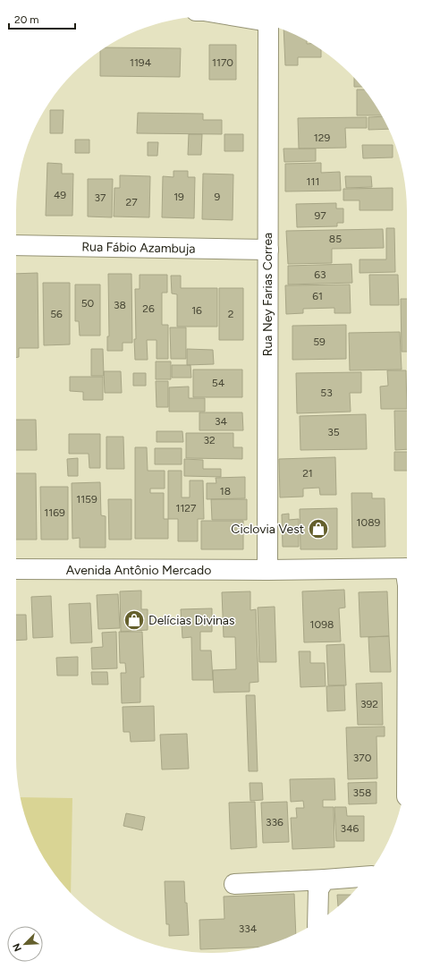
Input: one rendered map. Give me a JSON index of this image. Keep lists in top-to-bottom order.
{
  "streets": {
    "street": ["Rua Fábio Azambuja", "Rua Ney Farias Correa", "Avenida Antônio Mercado"]
  },
  "crossings": [
    ["Rua Fábio Azambuja", "Rua Ney Farias Correa"],
    ["Rua Ney Farias Correa", "Avenida Antônio Mercado"]
  ],
  "places": {
    "shop": ["Ciclovia Vest", "Delícias Divinas"]
  },
  "house_numbers": [
    "1194",
    "1170",
    "129",
    "111",
    "49",
    "19",
    "9",
    "37",
    "27",
    "97",
    "85",
    "63",
    "61",
    "50",
    "38",
    "26",
    "16",
    "56",
    "2",
    "59",
    "54",
    "53",
    "34",
    "35",
    "32",
    "21",
    "18",
    "1159",
    "1127",
    "1169",
    "1089",
    "1098",
    "392",
    "370",
    "358",
    "336",
    "346",
    "334"
  ],
  "scale_bar": "20 m",
  "north": "bottom left"
}
